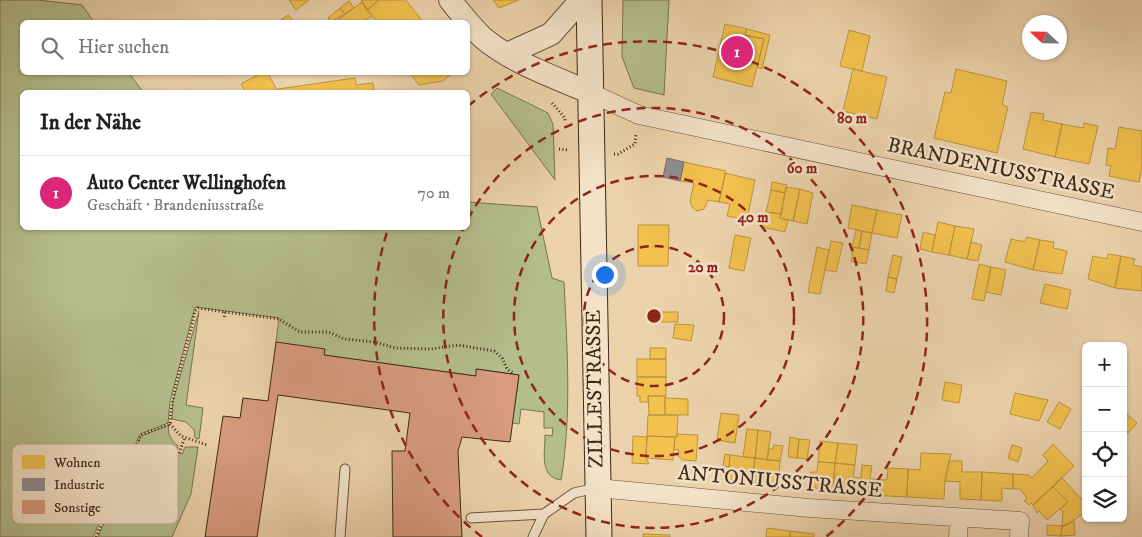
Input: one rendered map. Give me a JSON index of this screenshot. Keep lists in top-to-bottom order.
{
  "streets": {
    "main road": ["ZILLESTRASSE"],
    "street": ["BRANDENIUSSTRASSE", "ANTONIUSSTRASSE"]
  },
  "crossings": [
    ["BRANDENIUSSTRASSE", "ZILLESTRASSE"],
    ["ZILLESTRASSE", "ANTONIUSSTRASSE"]
  ],
  "legend": ["Wohnen", "Industrie", "Sonstige"],
  "north": "left",
  "page": {
    "search": "Hier suchen",
    "pins": "1",
    "heading": "In der Nähe",
    "list": [
      {
        "mark": "1",
        "name": "Auto Center Wellinghofen",
        "note": "Geschäft · Brandeniusstraße",
        "value": "70 m"
      }
    ],
    "map_buttons": ["+", "−"]
  },
  "rings": [
    "80 m",
    "60 m",
    "40 m",
    "20 m"
  ]
}
